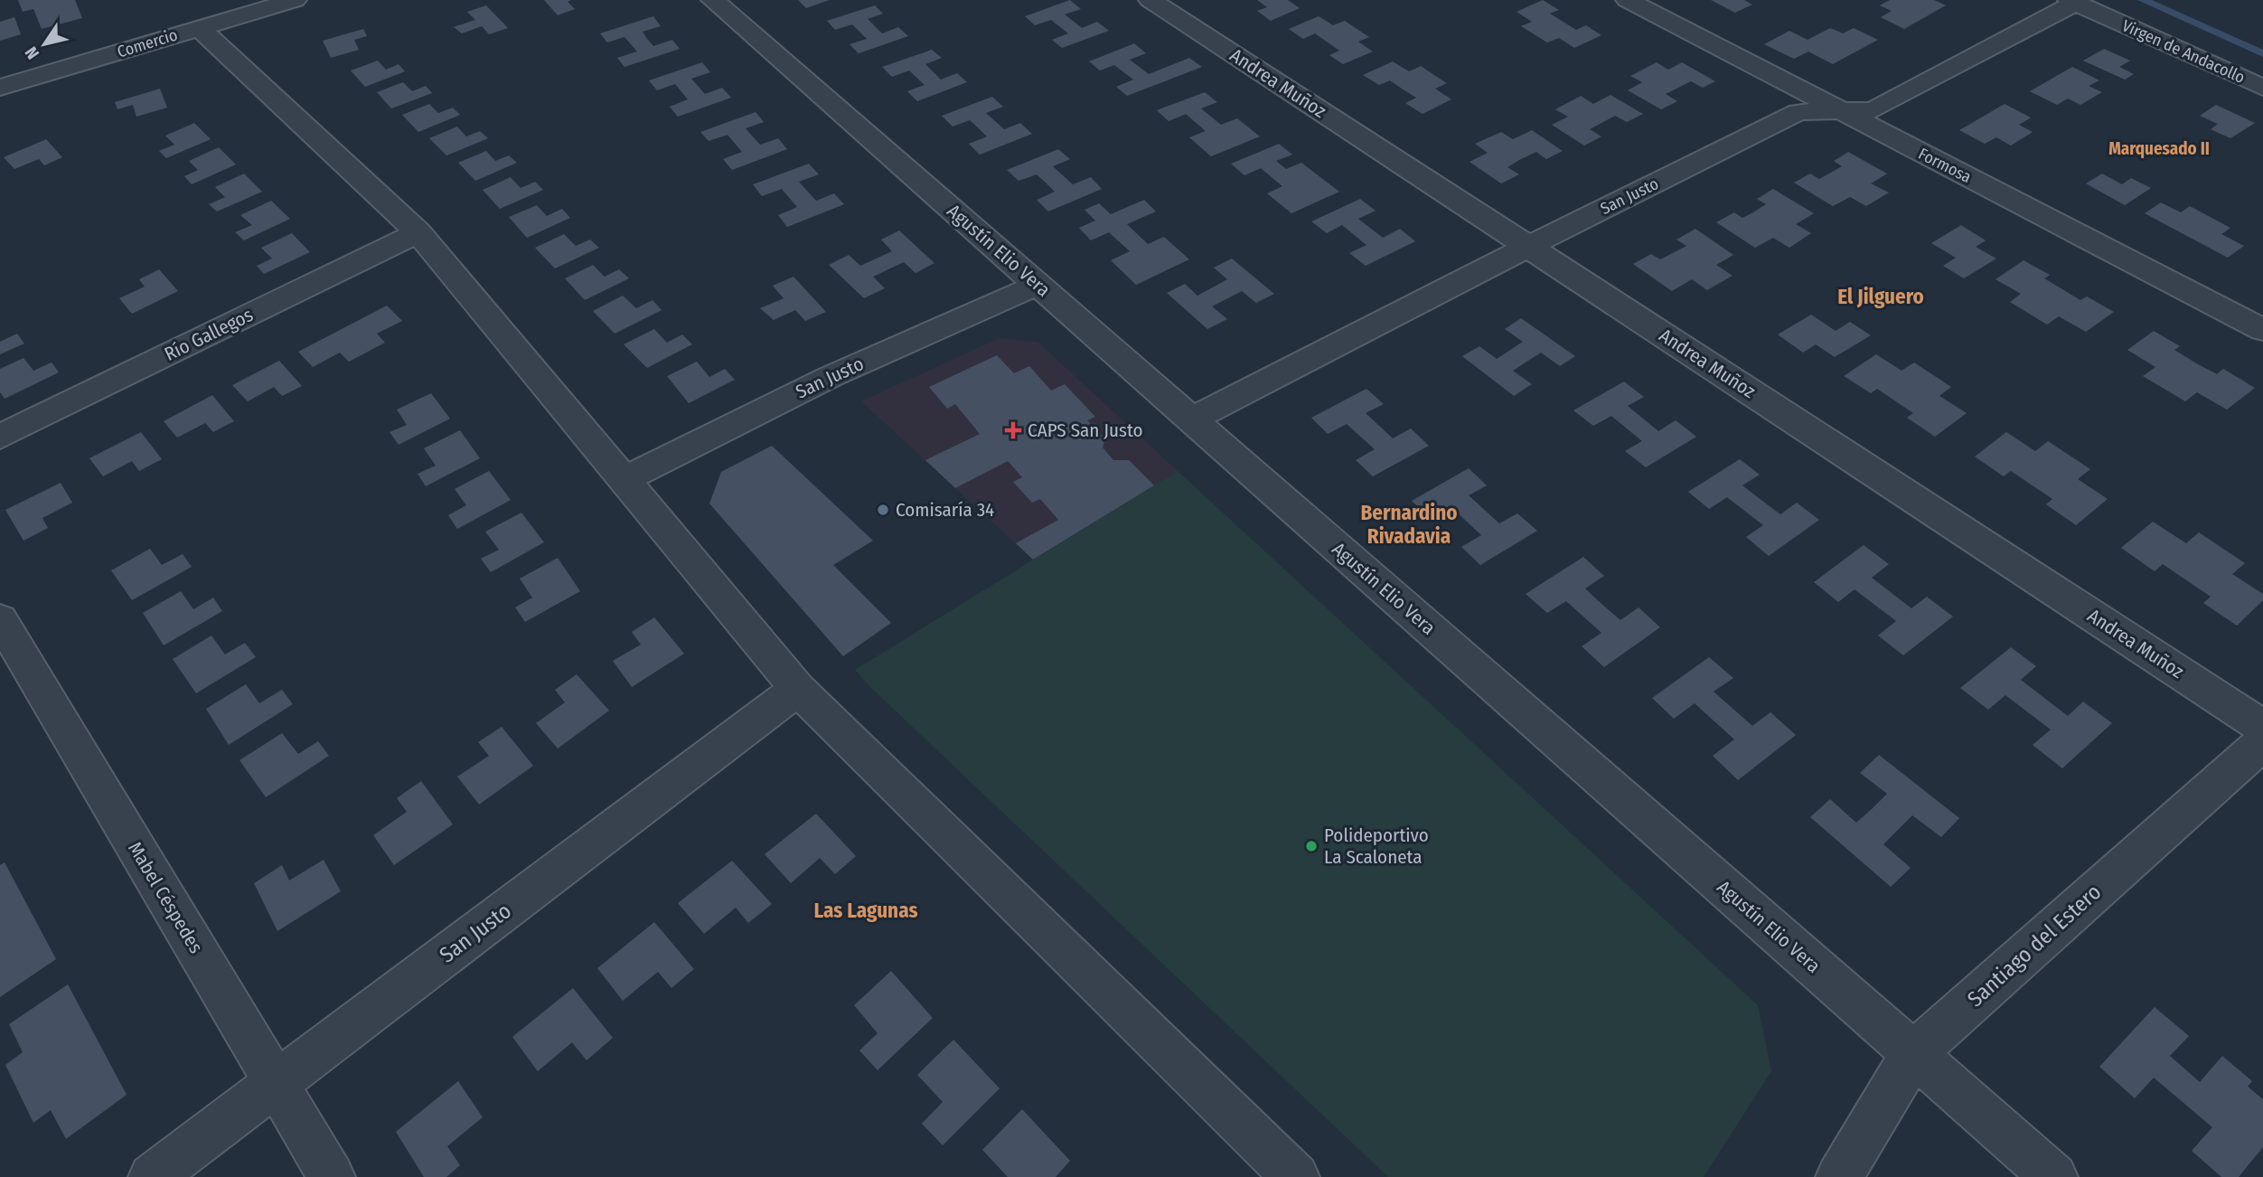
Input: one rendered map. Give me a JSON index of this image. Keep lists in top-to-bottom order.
{
  "streets": {
    "street": [
      "Comercio",
      "Virgen de Andacollo",
      "Andrea Muñoz",
      "Formosa",
      "San Justo",
      "Agustín Elio Vera",
      "Río Gallegos",
      "Mabel Céspedes",
      "Santiago del Estero"
    ]
  },
  "crossings": [
    ["Virgen de Andacollo", "San Justo"],
    ["Andrea Muñoz", "San Justo"],
    ["Formosa", "San Justo"],
    ["San Justo", "Agustín Elio Vera"],
    ["San Justo", "Mabel Céspedes"],
    ["Agustín Elio Vera", "Santiago del Estero"]
  ],
  "districts": [
    "Marquesado II",
    "El Jilguero",
    "Bernardino Rivadavia",
    "Las Lagunas"
  ],
  "places": {
    "health": ["CAPS San Justo"],
    "other": ["Comisaría 34", "Polideportivo La Scaloneta"]
  },
  "north": "bottom left"
}
